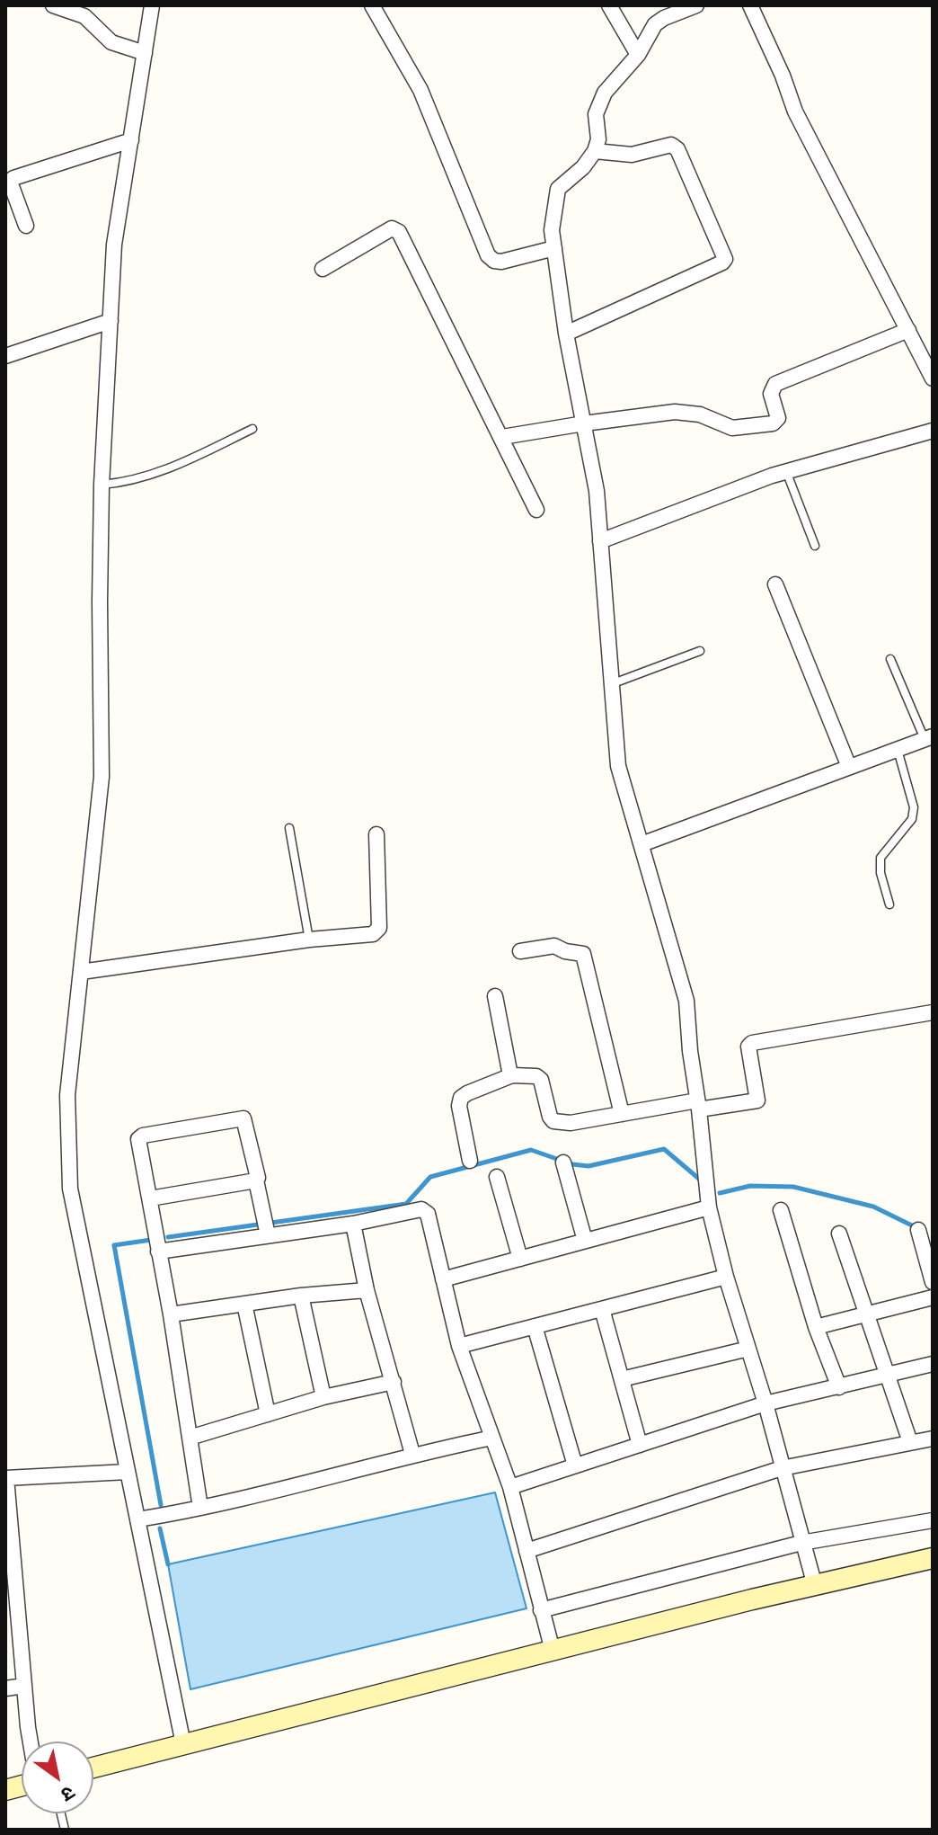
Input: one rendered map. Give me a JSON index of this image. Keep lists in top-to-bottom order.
{
  "north": "bottom right"
}
